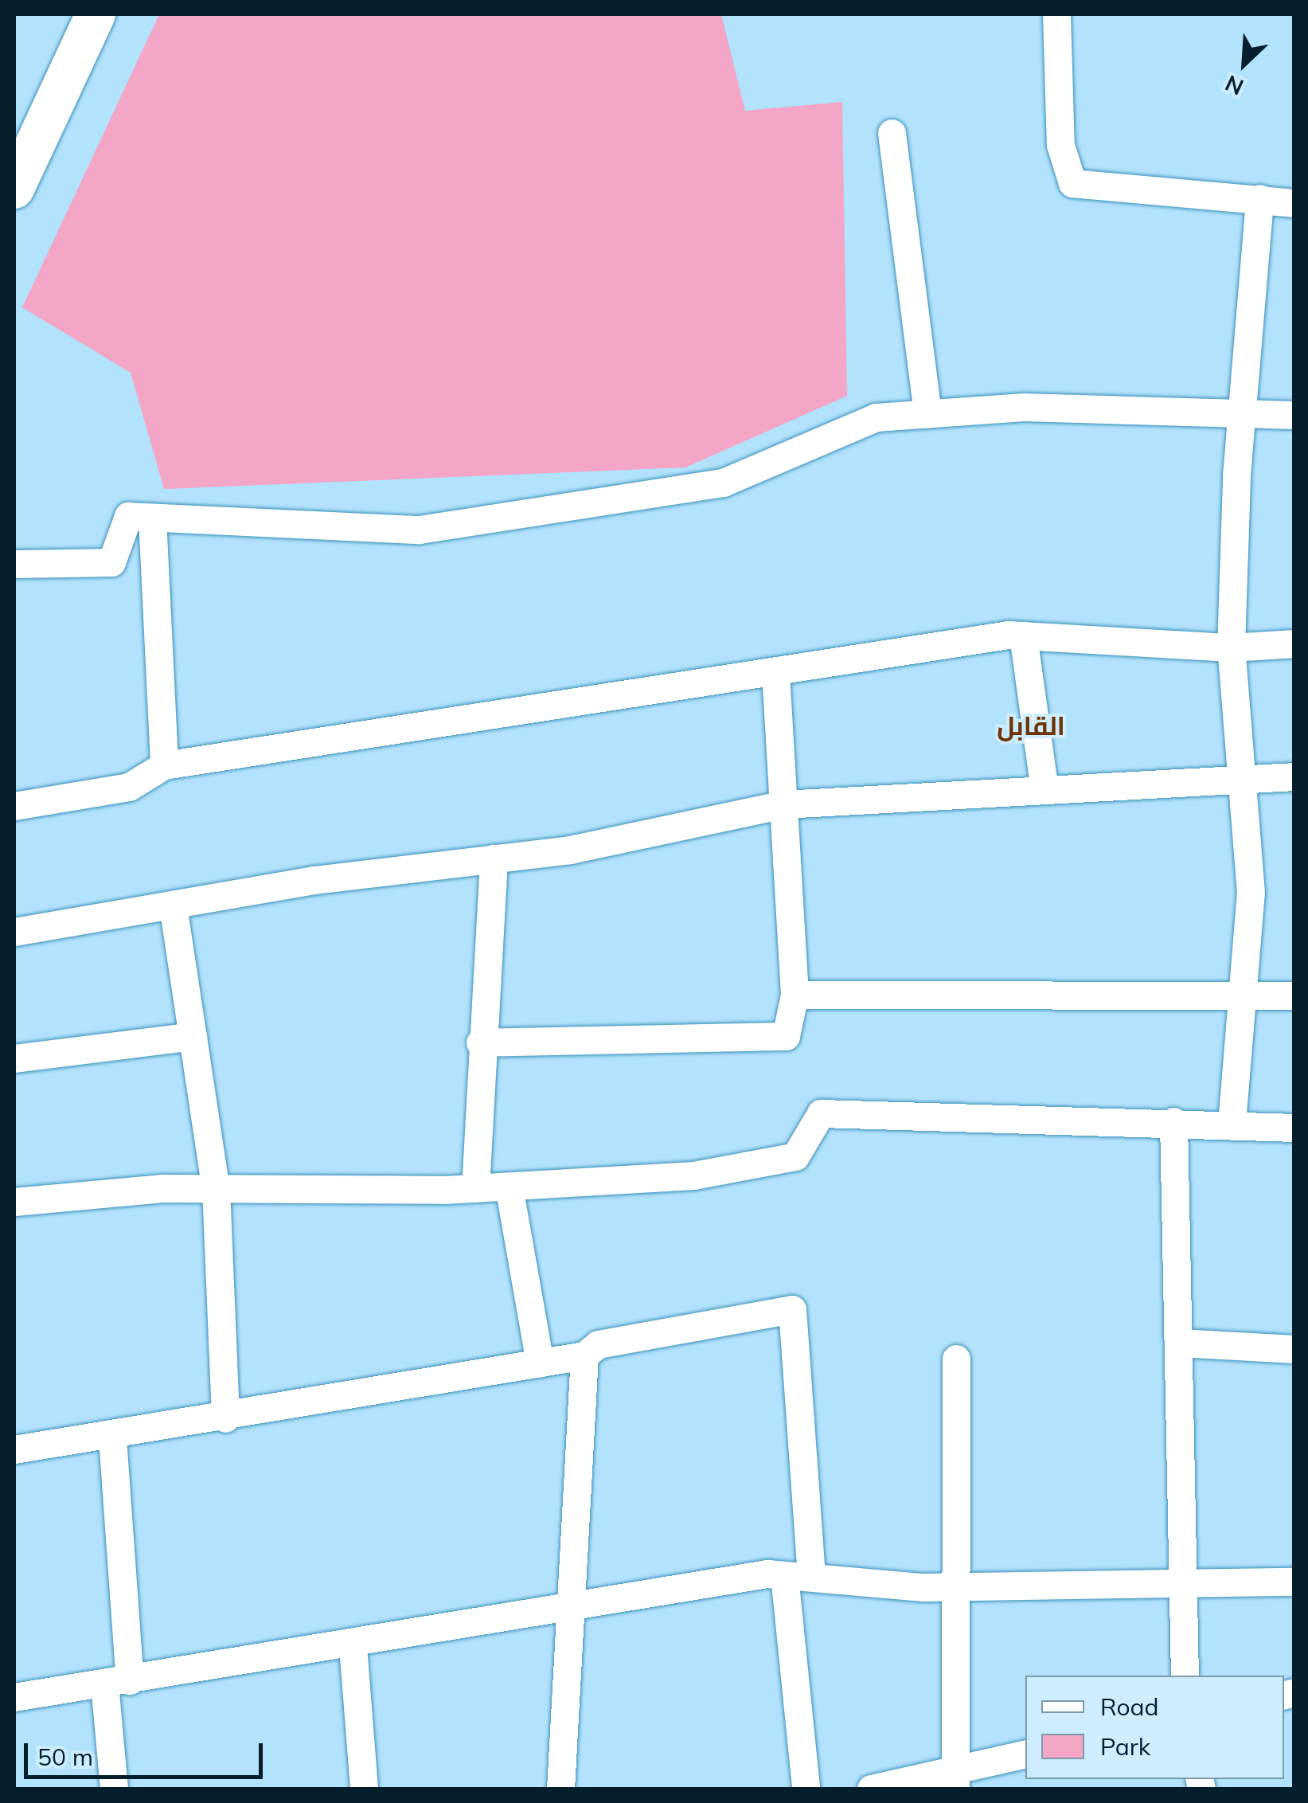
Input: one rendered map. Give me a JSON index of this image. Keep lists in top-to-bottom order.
{
  "districts": ["القابل"],
  "legend": ["Road", "Park"],
  "scale_bar": "50 m",
  "north": "bottom left"
}
